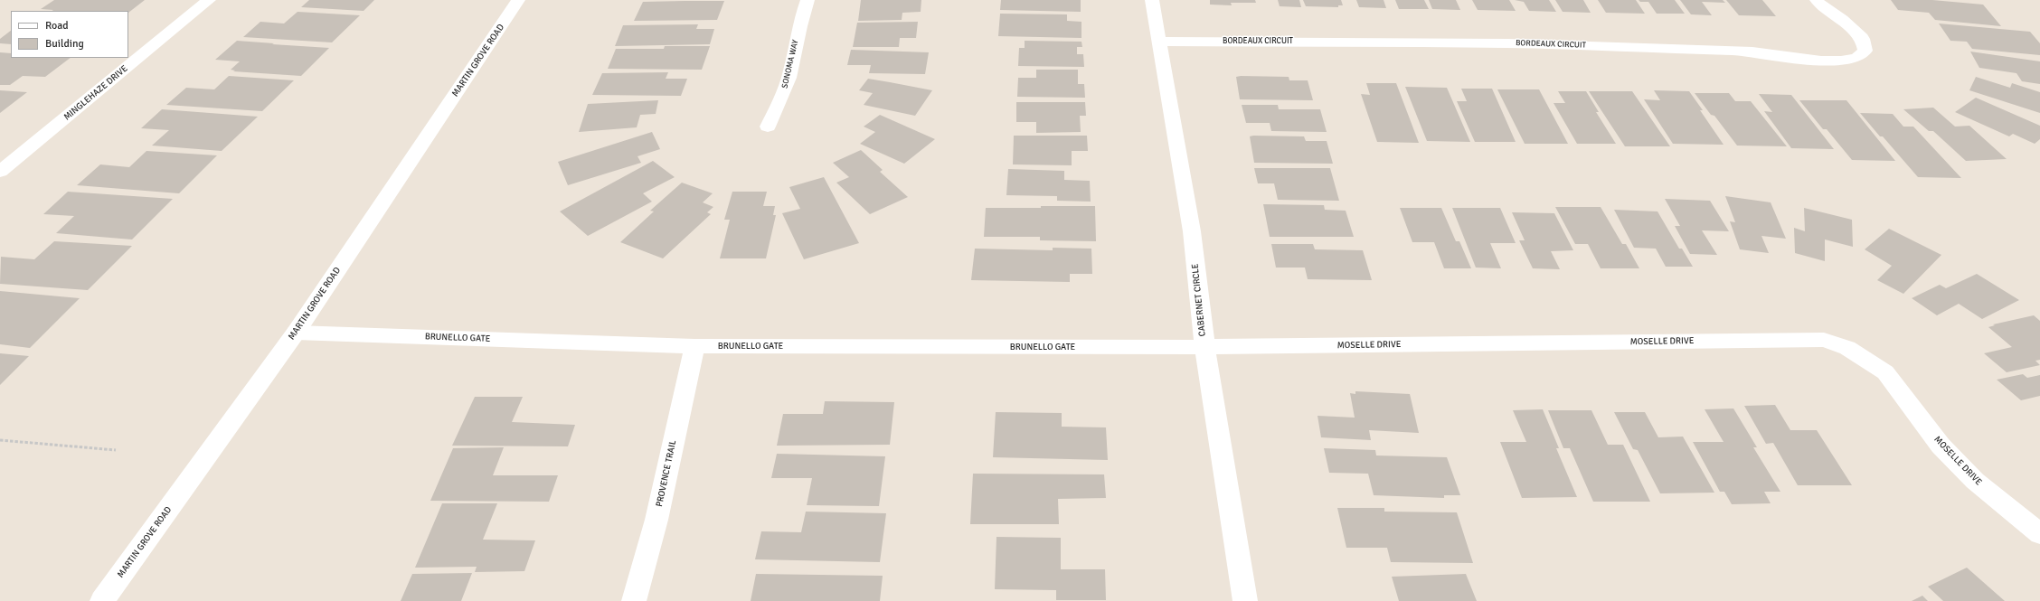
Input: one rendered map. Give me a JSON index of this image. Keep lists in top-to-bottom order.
{
  "streets": {
    "street": [
      "BORDEAUX CIRCUIT",
      "MARTIN GROVE ROAD",
      "SONOMA WAY",
      "MINGLEHAZE DRIVE",
      "CABERNET CIRCLE",
      "BRUNELLO GATE",
      "MOSELLE DRIVE",
      "PROVENCE TRAIL"
    ]
  },
  "crossings": [
    ["BORDEAUX CIRCUIT", "CABERNET CIRCLE"],
    ["MARTIN GROVE ROAD", "BRUNELLO GATE"],
    ["CABERNET CIRCLE", "BRUNELLO GATE"],
    ["CABERNET CIRCLE", "MOSELLE DRIVE"],
    ["BRUNELLO GATE", "MOSELLE DRIVE"],
    ["BRUNELLO GATE", "PROVENCE TRAIL"]
  ],
  "legend": ["Road", "Building"]
}
